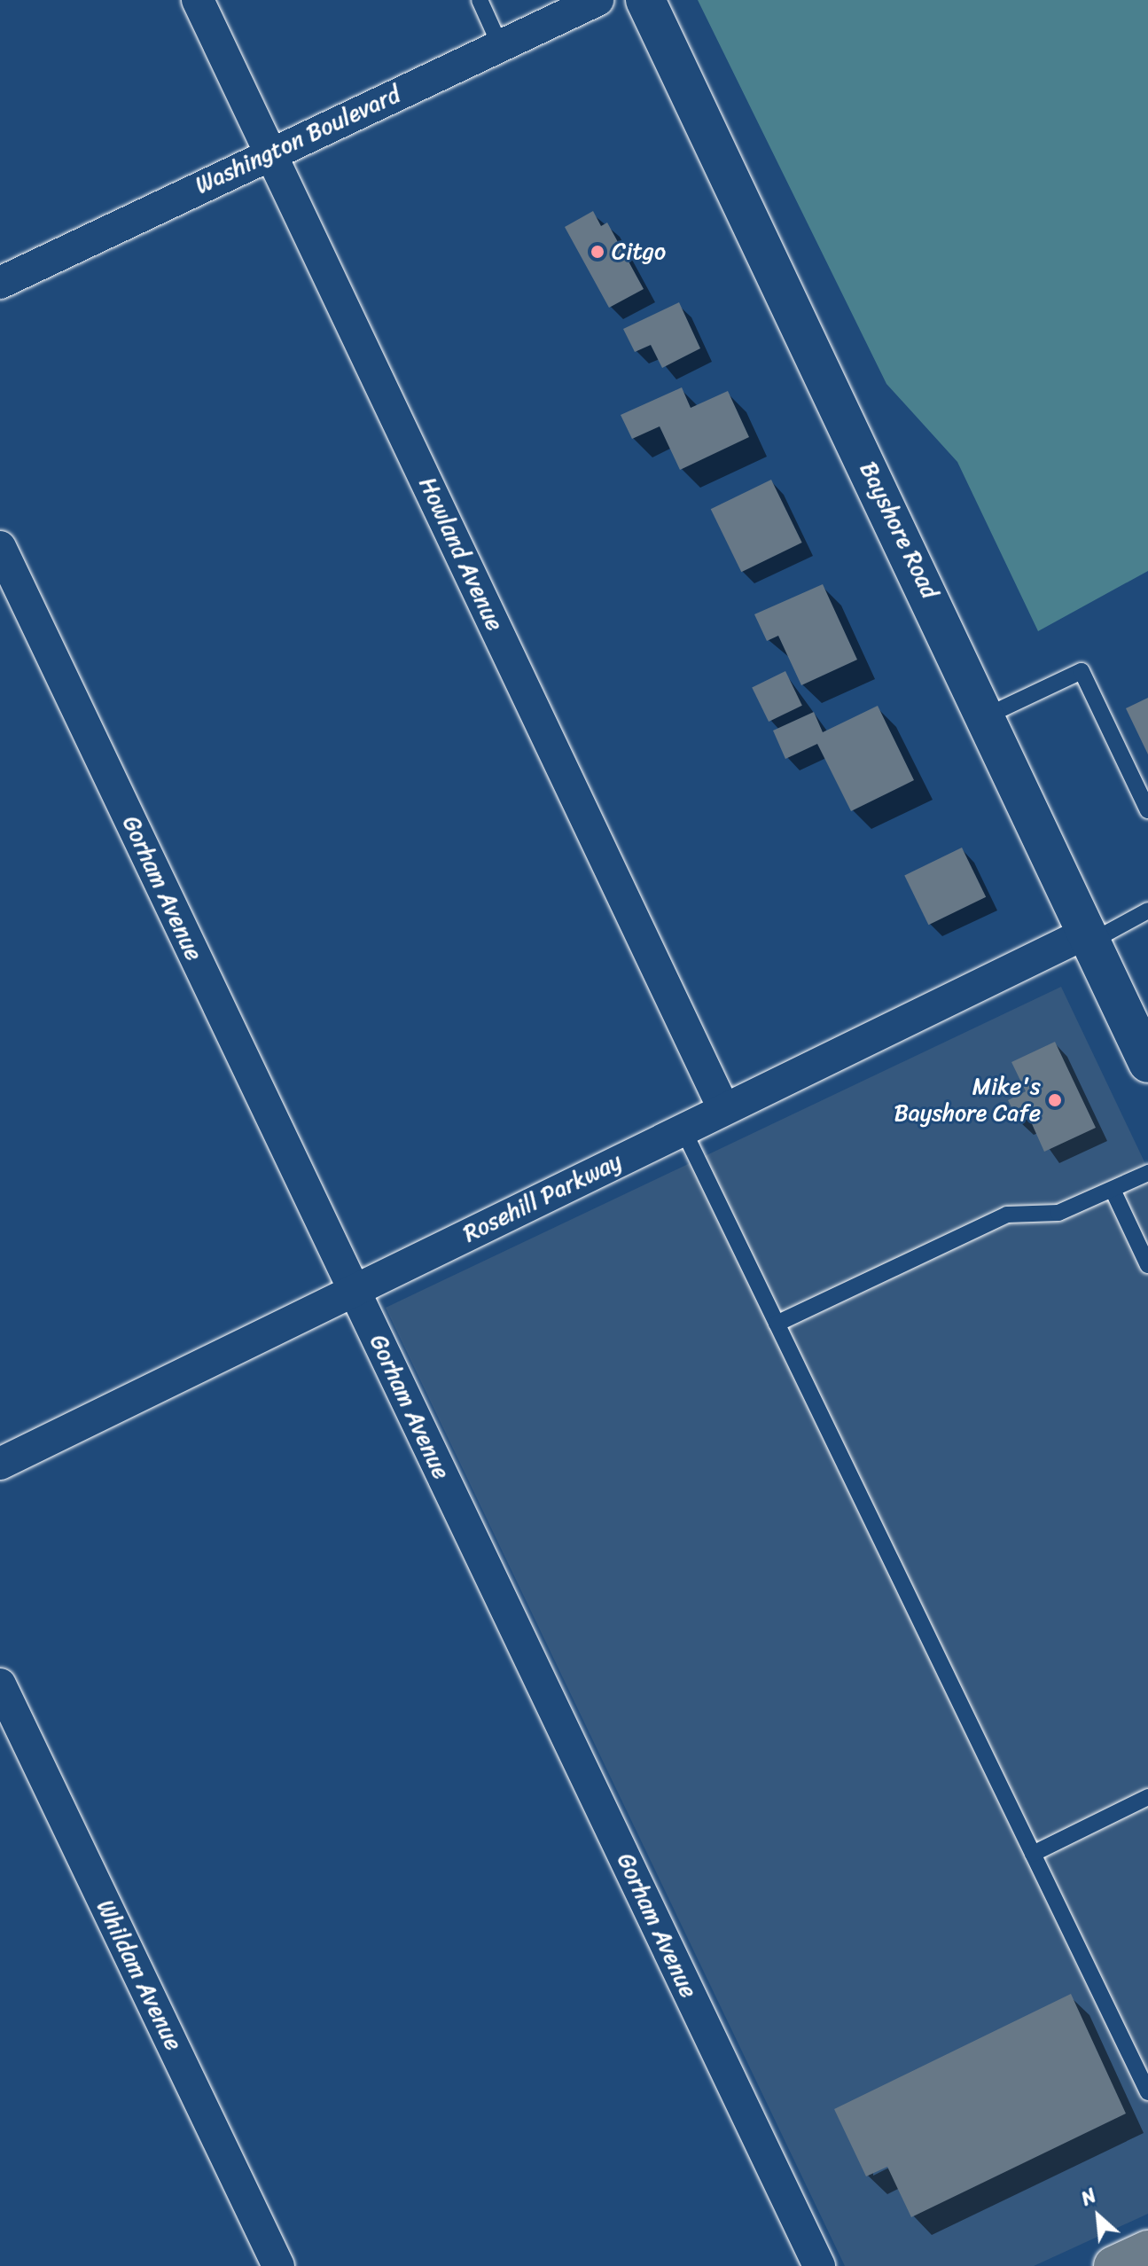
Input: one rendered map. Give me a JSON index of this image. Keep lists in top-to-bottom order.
{
  "streets": {
    "main road": ["Bayshore Road"],
    "street": [
      "Washington Boulevard",
      "Howland Avenue",
      "Gorham Avenue",
      "Rosehill Parkway",
      "Whildam Avenue"
    ]
  },
  "crossings": [
    ["Washington Boulevard", "Howland Avenue"],
    ["Bayshore Road", "Rosehill Parkway"],
    ["Howland Avenue", "Rosehill Parkway"],
    ["Gorham Avenue", "Rosehill Parkway"]
  ],
  "places": ["Citgo", "Mike's Bayshore Cafe"],
  "north": "top left"
}
